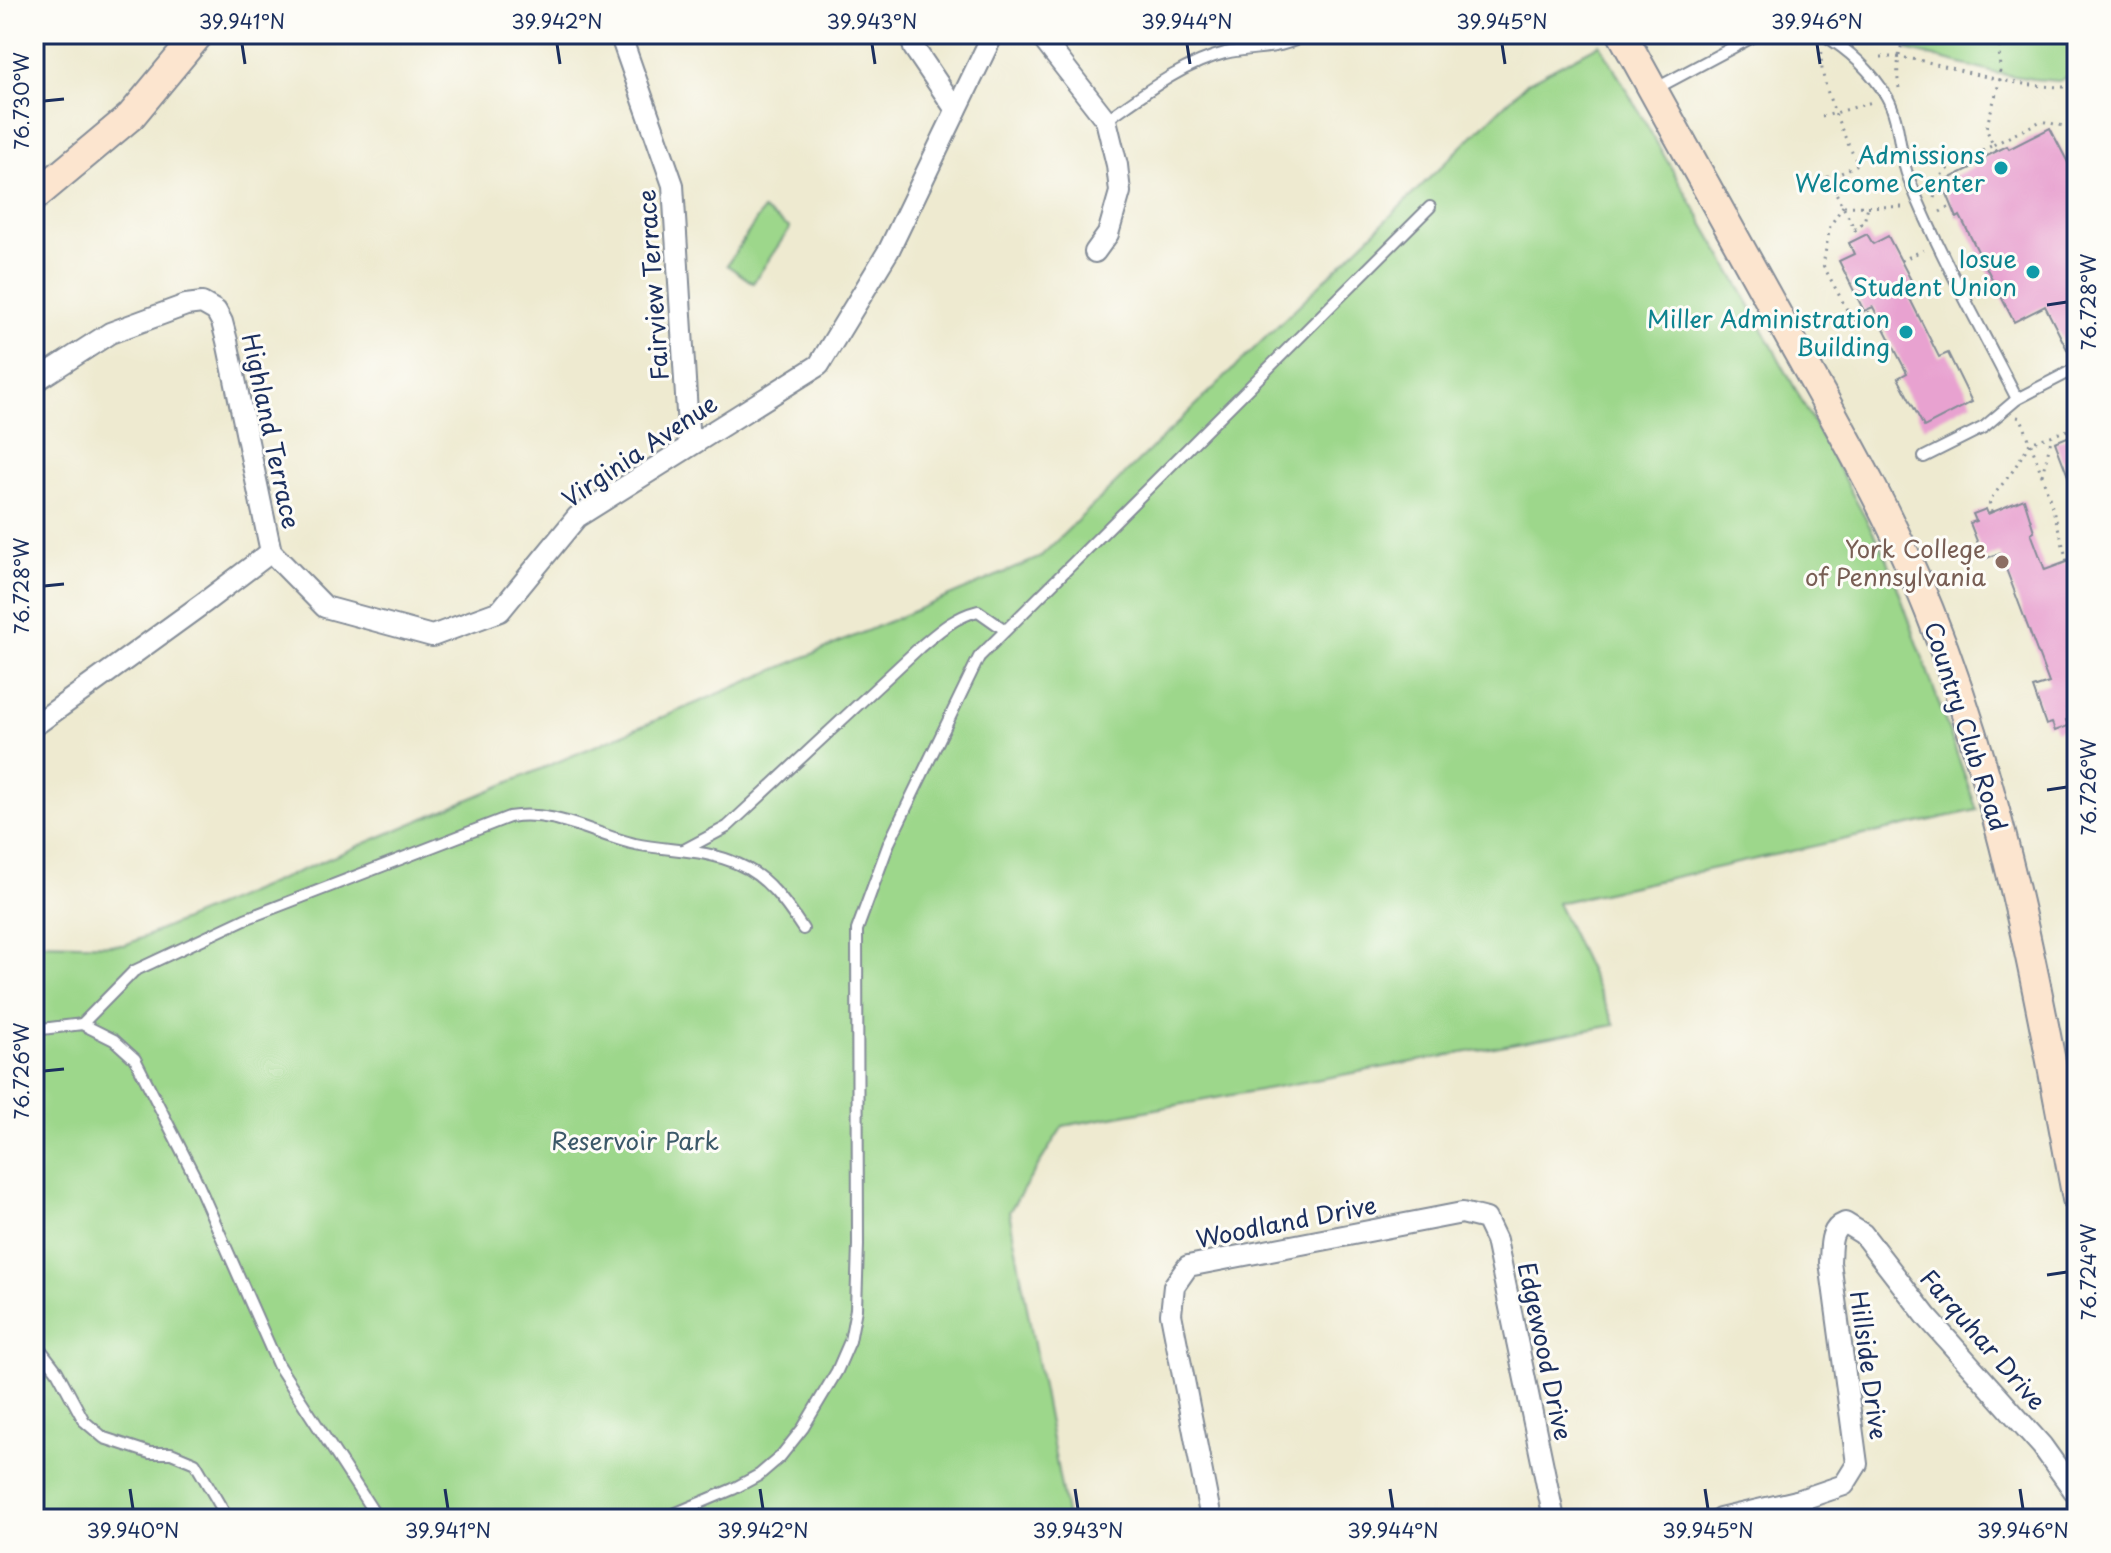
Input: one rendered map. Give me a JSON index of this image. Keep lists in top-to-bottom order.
{
  "streets": {
    "main road": ["Country Club Road"],
    "street": [
      "Fairview Terrace",
      "Highland Terrace",
      "Virginia Avenue",
      "Woodland Drive",
      "Farquhar Drive",
      "Edgewood Drive",
      "Hillside Drive"
    ]
  },
  "crossings": [
    ["Fairview Terrace", "Virginia Avenue"],
    ["Highland Terrace", "Virginia Avenue"],
    ["Woodland Drive", "Edgewood Drive"],
    ["Farquhar Drive", "Hillside Drive"]
  ],
  "parks": ["Reservoir Park"],
  "places": [
    "Admissions Welcome Center",
    "Iosue Student Union",
    "Miller Administration Building",
    "York College of Pennsylvania"
  ],
  "coordinates": [
    "39.941°N",
    "39.942°N",
    "39.943°N",
    "39.944°N",
    "39.945°N",
    "39.946°N",
    "76.730°W",
    "76.728°W",
    "76.726°W",
    "76.724°W",
    "39.940°N"
  ]
}
